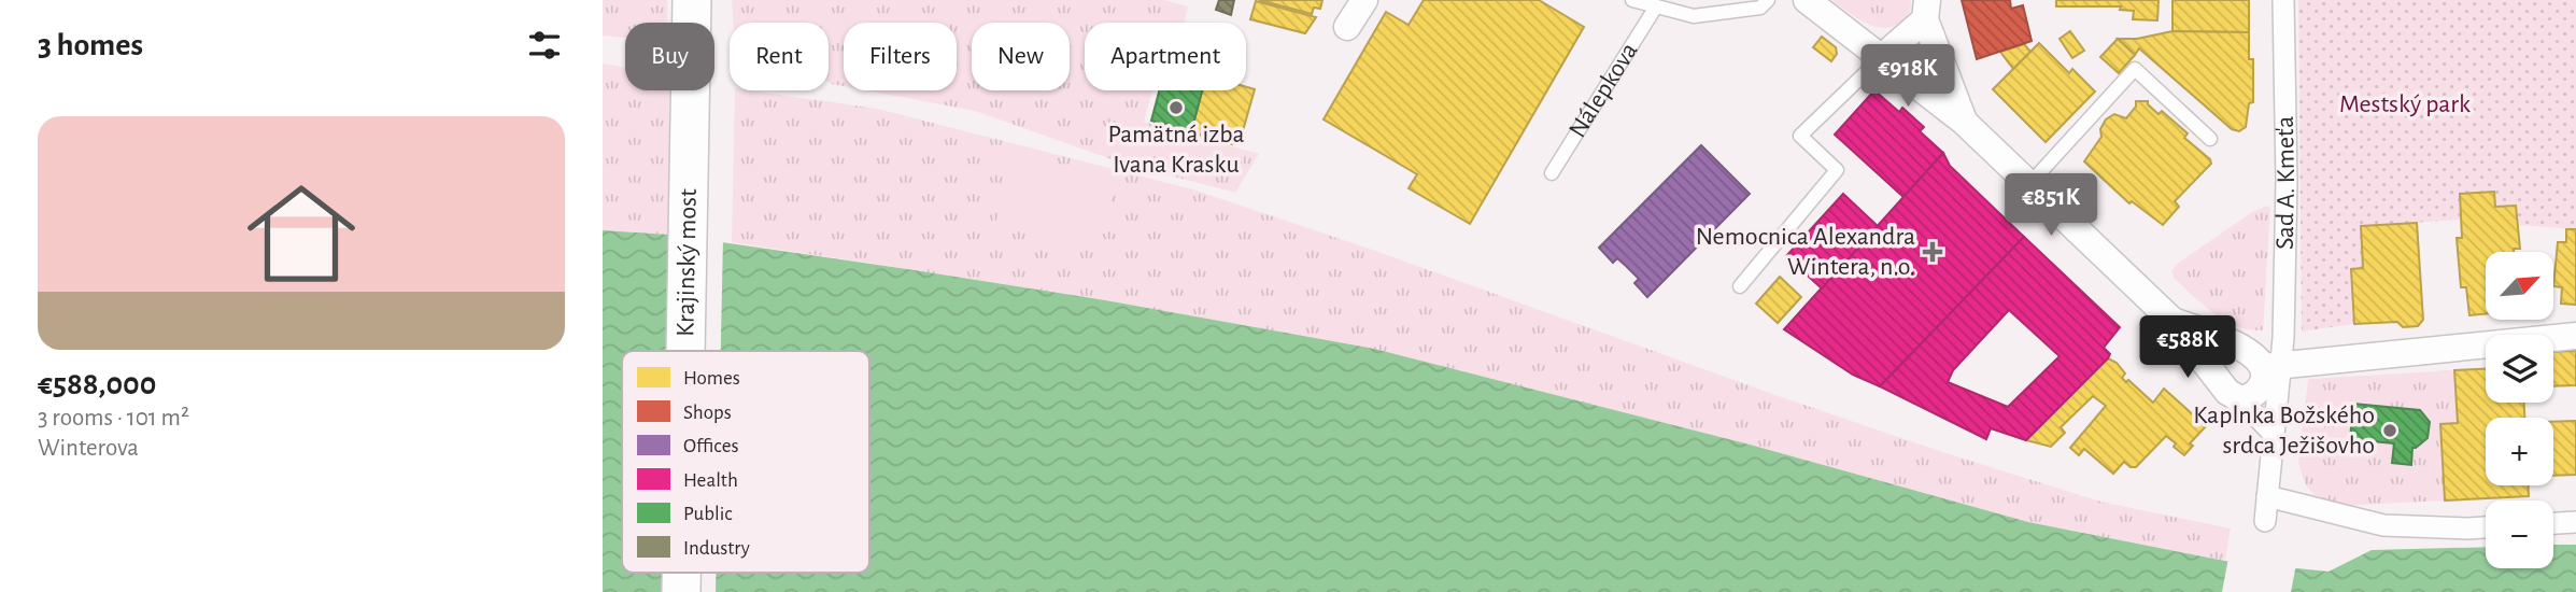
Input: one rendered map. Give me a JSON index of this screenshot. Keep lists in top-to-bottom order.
{
  "streets": {
    "main road": ["Krajinský most"],
    "street": ["Sad A. Kmeťa"],
    "lane": ["Nálepkova"]
  },
  "parks": ["Mestský park"],
  "places": {
    "other": ["Pamätná izba Ivana Krasku", "Kaplnka Božského srdca Ježišovho"],
    "health": ["Nemocnica Alexandra Wintera, n.o."]
  },
  "legend": [
    "Homes",
    "Shops",
    "Offices",
    "Health",
    "Public",
    "Industry"
  ],
  "north": "top right",
  "page": {
    "heading": "3 homes",
    "chip": [
      "Buy",
      "Rent",
      "Filters",
      "New",
      "Apartment"
    ],
    "price": ["€918K", "€851K", "€588K"],
    "list": [
      {
        "name": "€588,000",
        "note": "3 rooms · 101 m² · Winterova"
      }
    ],
    "map_buttons": ["+", "−"]
  }
}
